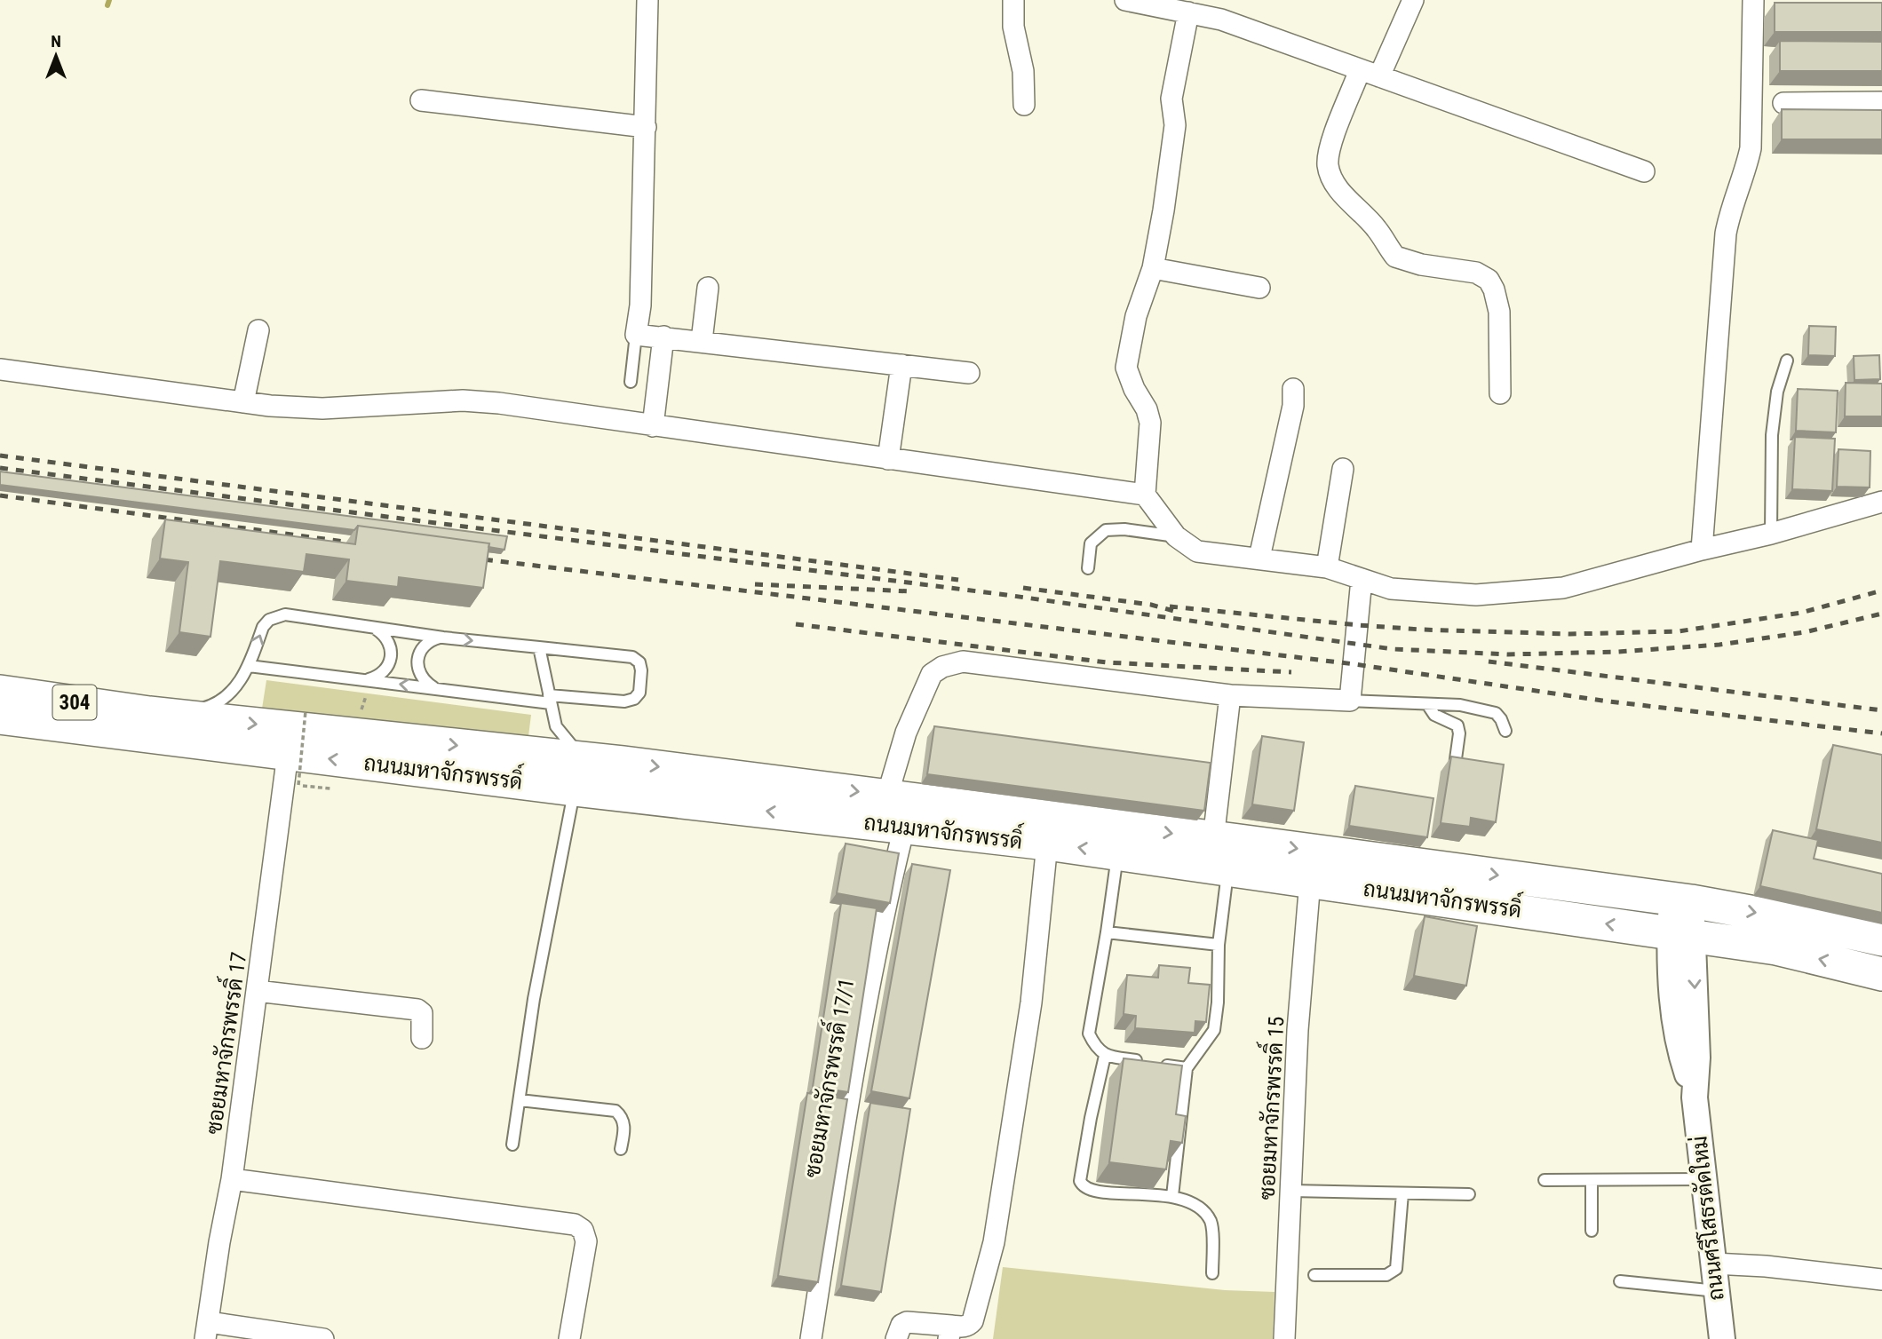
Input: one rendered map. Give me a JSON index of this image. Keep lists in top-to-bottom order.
{
  "streets": {
    "main road": ["304", "ถนนมหาจักรพรรดิ์"],
    "street": [
      "ซอยมหาจักรพรรดิ์ 17",
      "ซอยมหาจักรพรรดิ์ 17/1",
      "ซอยมหาจักรพรรดิ์ 15",
      "ถนนศรีโสธรตัดใหม่"
    ]
  },
  "crossings": [
    ["ถนนมหาจักรพรรดิ์", "ซอยมหาจักรพรรดิ์ 17"],
    ["ถนนมหาจักรพรรดิ์", "ซอยมหาจักรพรรดิ์ 17/1"],
    ["ถนนมหาจักรพรรดิ์", "ซอยมหาจักรพรรดิ์ 15"],
    ["ถนนมหาจักรพรรดิ์", "ถนนศรีโสธรตัดใหม่"]
  ],
  "north": "top"
}
